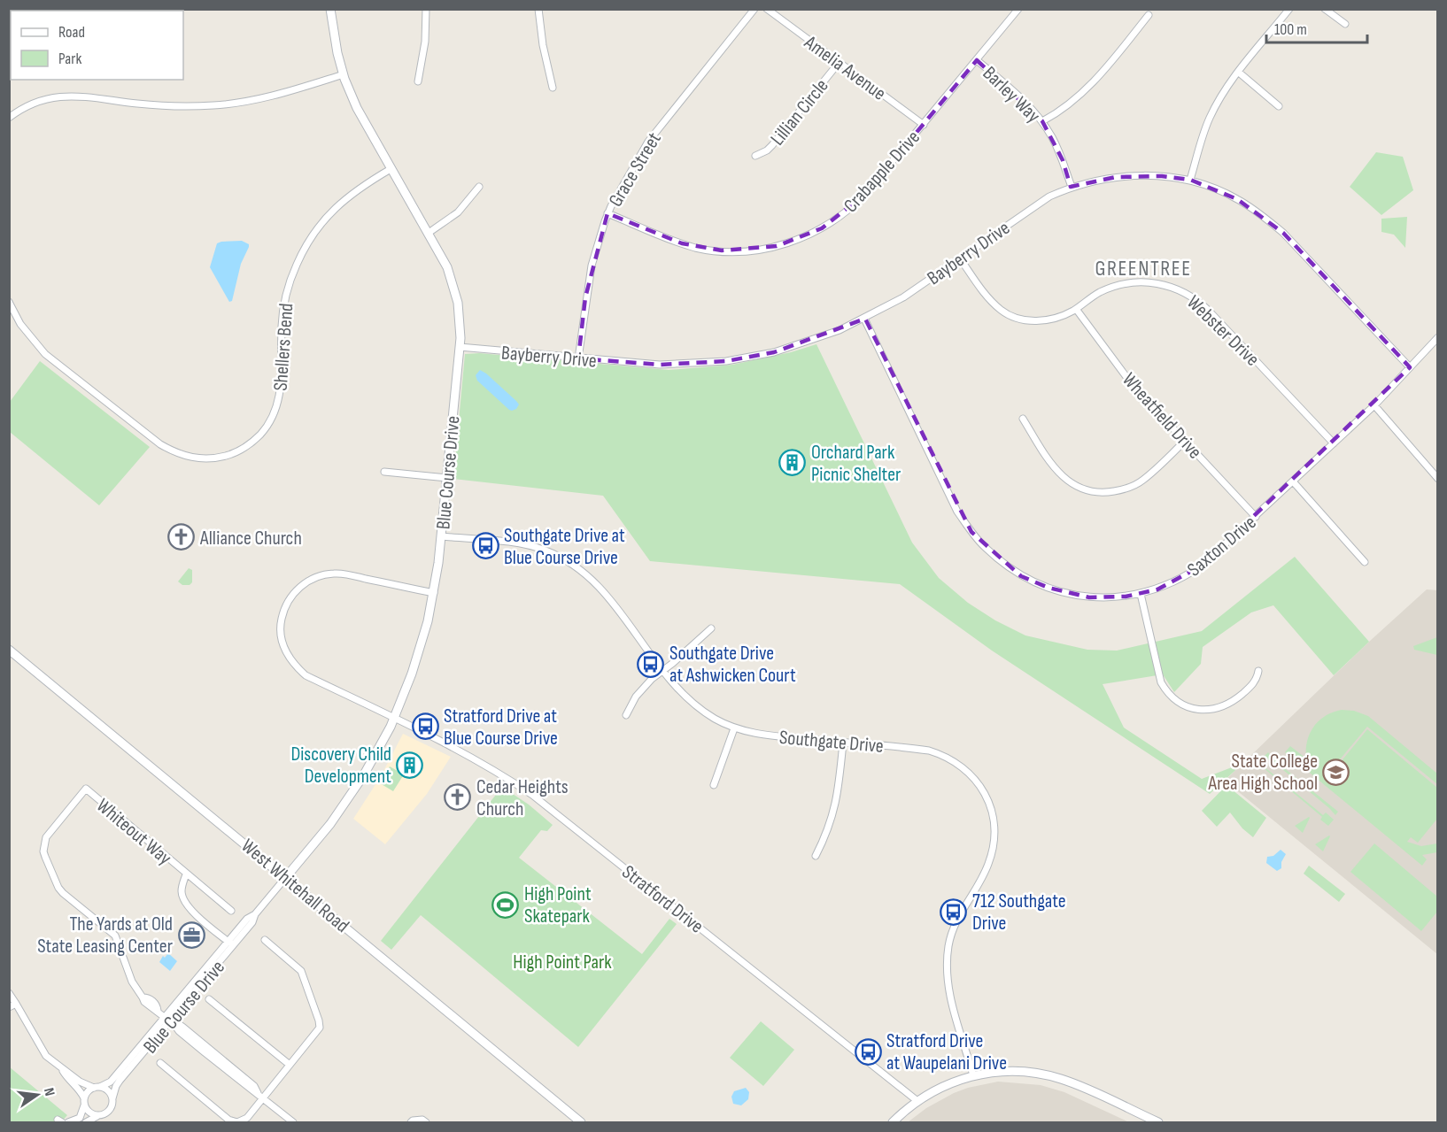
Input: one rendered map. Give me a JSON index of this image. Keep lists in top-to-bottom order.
{
  "streets": {
    "main road": ["Blue Course Drive", "West Whitehall Road"],
    "street": [
      "Amelia Avenue",
      "Barley Way",
      "Lillian Circle",
      "Grace Street",
      "Crabapple Drive",
      "Bayberry Drive",
      "Webster Drive",
      "Shellers Bend",
      "Wheatfield Drive",
      "Saxton Drive",
      "Southgate Drive",
      "Whiteout Way",
      "Stratford Drive"
    ]
  },
  "crossings": [
    ["Amelia Avenue", "Lillian Circle"],
    ["Amelia Avenue", "Crabapple Drive"],
    ["Barley Way", "Crabapple Drive"],
    ["Barley Way", "Bayberry Drive"],
    ["Grace Street", "Crabapple Drive"],
    ["Grace Street", "Bayberry Drive"],
    ["Bayberry Drive", "Webster Drive"],
    ["Bayberry Drive", "Blue Course Drive"],
    ["Bayberry Drive", "Saxton Drive"],
    ["Webster Drive", "Wheatfield Drive"],
    ["Webster Drive", "Saxton Drive"],
    ["Shellers Bend", "Blue Course Drive"],
    ["Wheatfield Drive", "Saxton Drive"],
    ["Blue Course Drive", "Southgate Drive"],
    ["Blue Course Drive", "Whiteout Way"],
    ["Blue Course Drive", "West Whitehall Road"],
    ["Blue Course Drive", "Stratford Drive"]
  ],
  "districts": ["GREENTREE"],
  "parks": ["High Point Park"],
  "places": {
    "building": ["Orchard Park Picnic Shelter", "Discovery Child Development"],
    "church": ["Alliance Church", "Cedar Heights Church"],
    "bus stop": [
      "Southgate Drive at Blue Course Drive",
      "Southgate Drive at Ashwicken Court",
      "Stratford Drive at Blue Course Drive",
      "712 Southgate Drive",
      "Stratford Drive at Waupelani Drive"
    ],
    "school or university": ["State College Area High School"],
    "sports": ["High Point Skatepark"],
    "office": ["The Yards at Old State Leasing Center"]
  },
  "legend": ["Road", "Park"],
  "scale_bar": "100 m",
  "north": "right"
}
